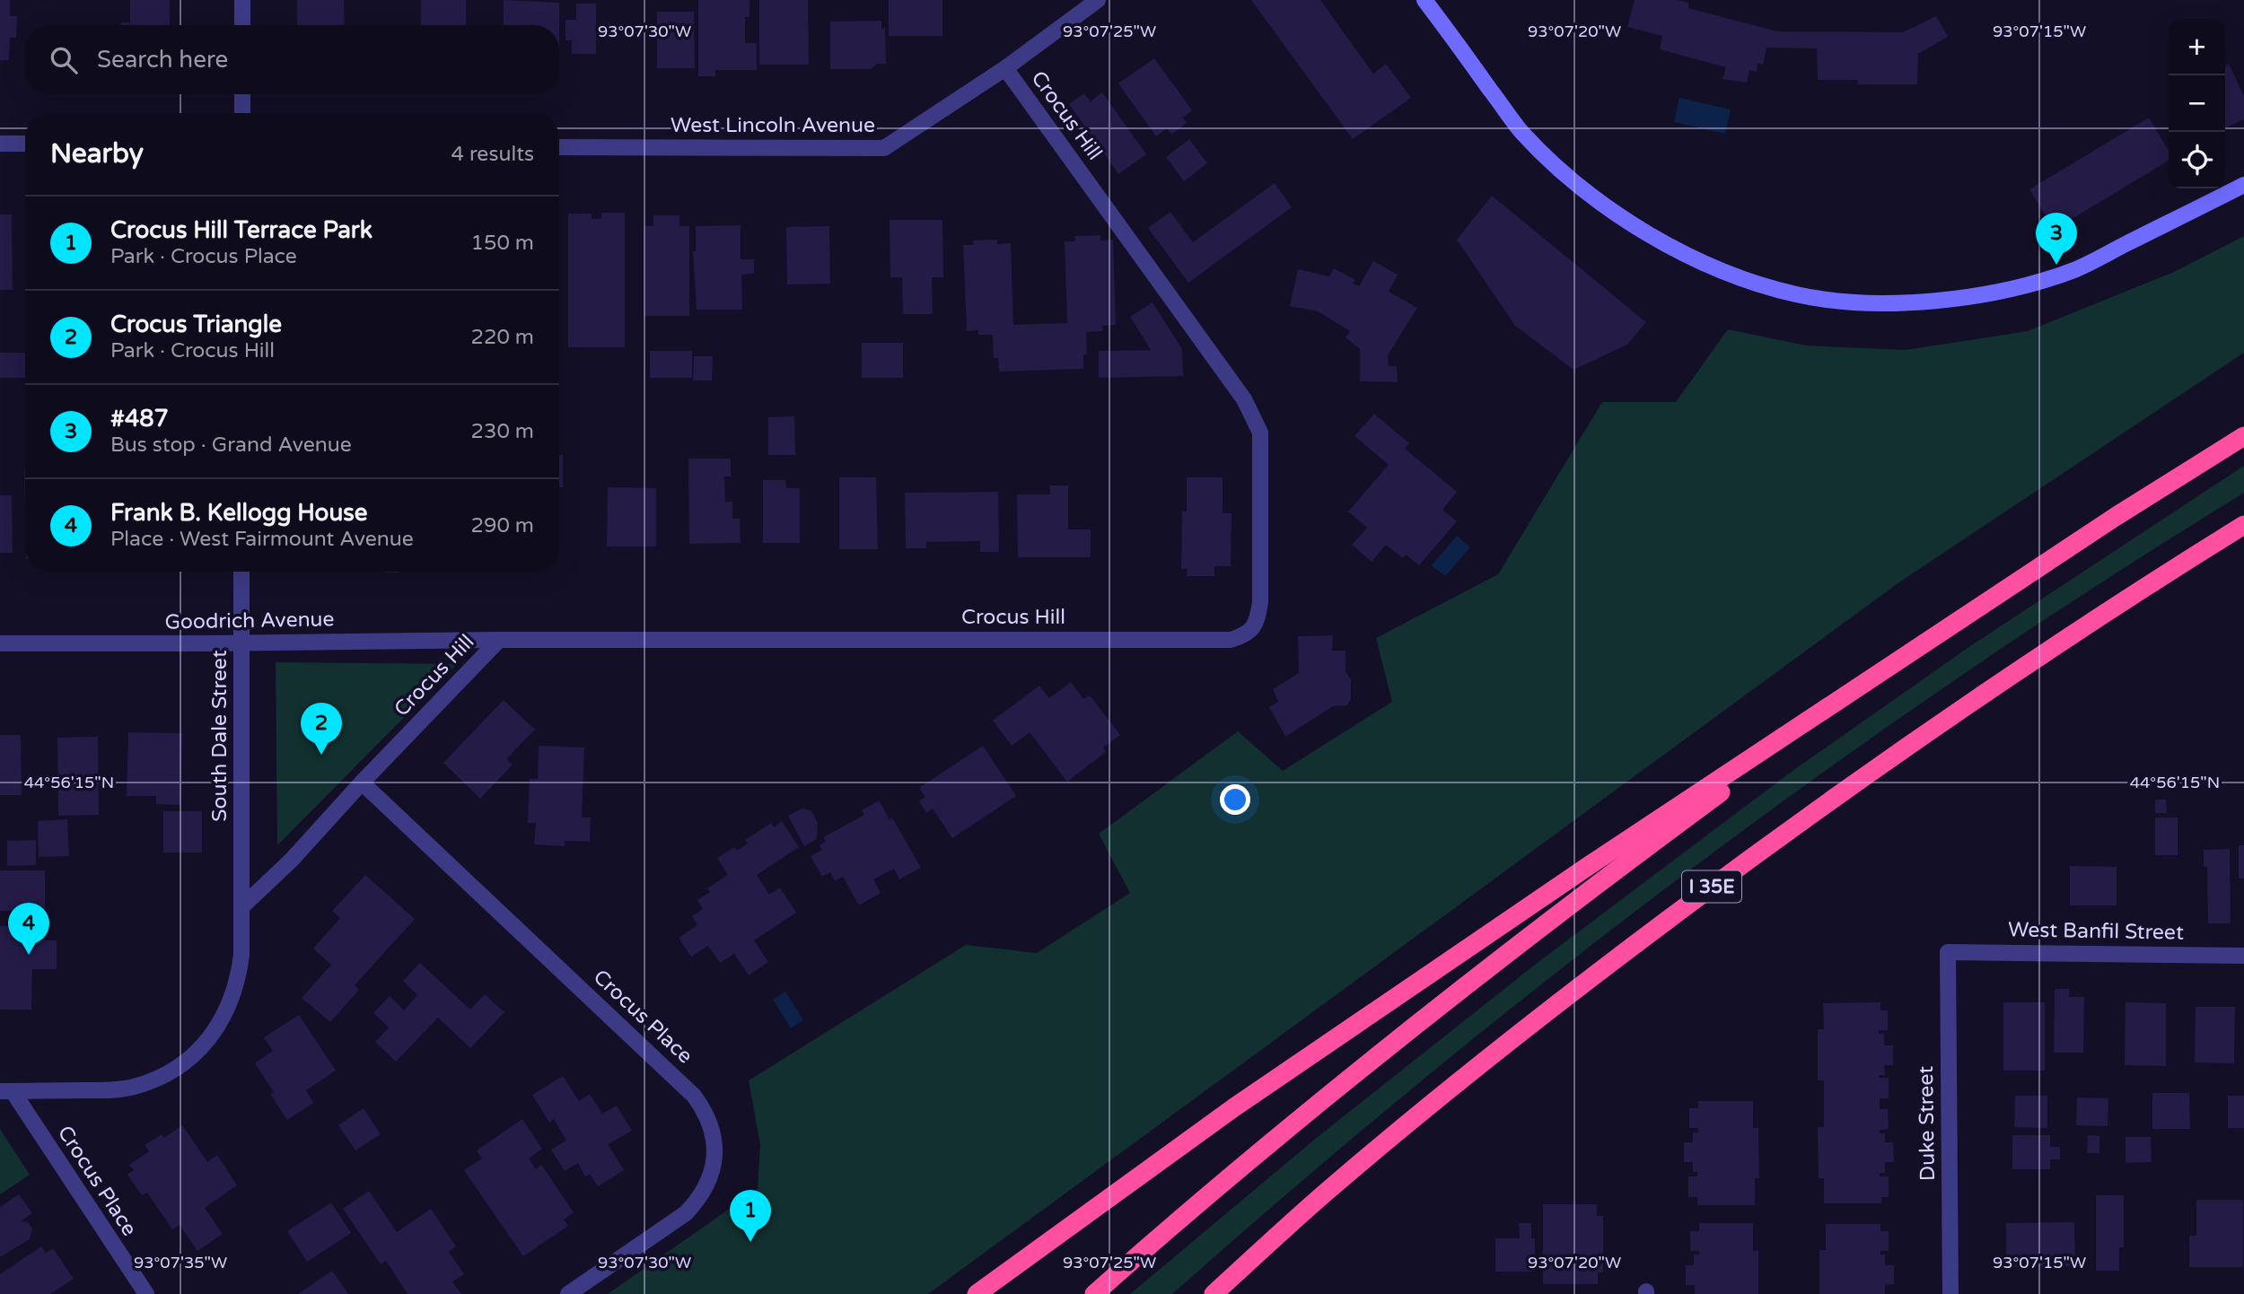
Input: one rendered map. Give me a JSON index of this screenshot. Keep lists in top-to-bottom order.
{
  "streets": {
    "highway": ["I 35E"],
    "street": [
      "Crocus Hill",
      "West Lincoln Avenue",
      "Goodrich Avenue",
      "South Dale Street",
      "West Banfil Street",
      "Crocus Place",
      "Duke Street"
    ]
  },
  "crossings": [
    ["Crocus Hill", "West Lincoln Avenue"],
    ["Crocus Hill", "Goodrich Avenue"],
    ["Crocus Hill", "South Dale Street"],
    ["Crocus Hill", "Crocus Place"],
    ["Goodrich Avenue", "South Dale Street"],
    ["South Dale Street", "Crocus Place"],
    ["West Banfil Street", "Duke Street"]
  ],
  "page": {
    "map_buttons": ["+", "−"],
    "search": "Search here",
    "heading": ["Nearby", "4 results"],
    "list": [
      {
        "mark": "1",
        "name": "Crocus Hill Terrace Park",
        "note": "Park · Crocus Place",
        "value": "150 m"
      },
      {
        "mark": "2",
        "name": "Crocus Triangle",
        "note": "Park · Crocus Hill",
        "value": "220 m"
      },
      {
        "mark": "3",
        "name": "#487",
        "note": "Bus stop · Grand Avenue",
        "value": "230 m"
      },
      {
        "mark": "4",
        "name": "Frank B. Kellogg House",
        "note": "Place · West Fairmount Avenue",
        "value": "290 m"
      }
    ],
    "pins": [
      "3",
      "2",
      "4",
      "1"
    ]
  },
  "coordinates": [
    "93°07'30\"W",
    "93°07'25\"W",
    "93°07'20\"W",
    "93°07'15\"W",
    "44°56'15\"N",
    "93°07'35\"W"
  ]
}
